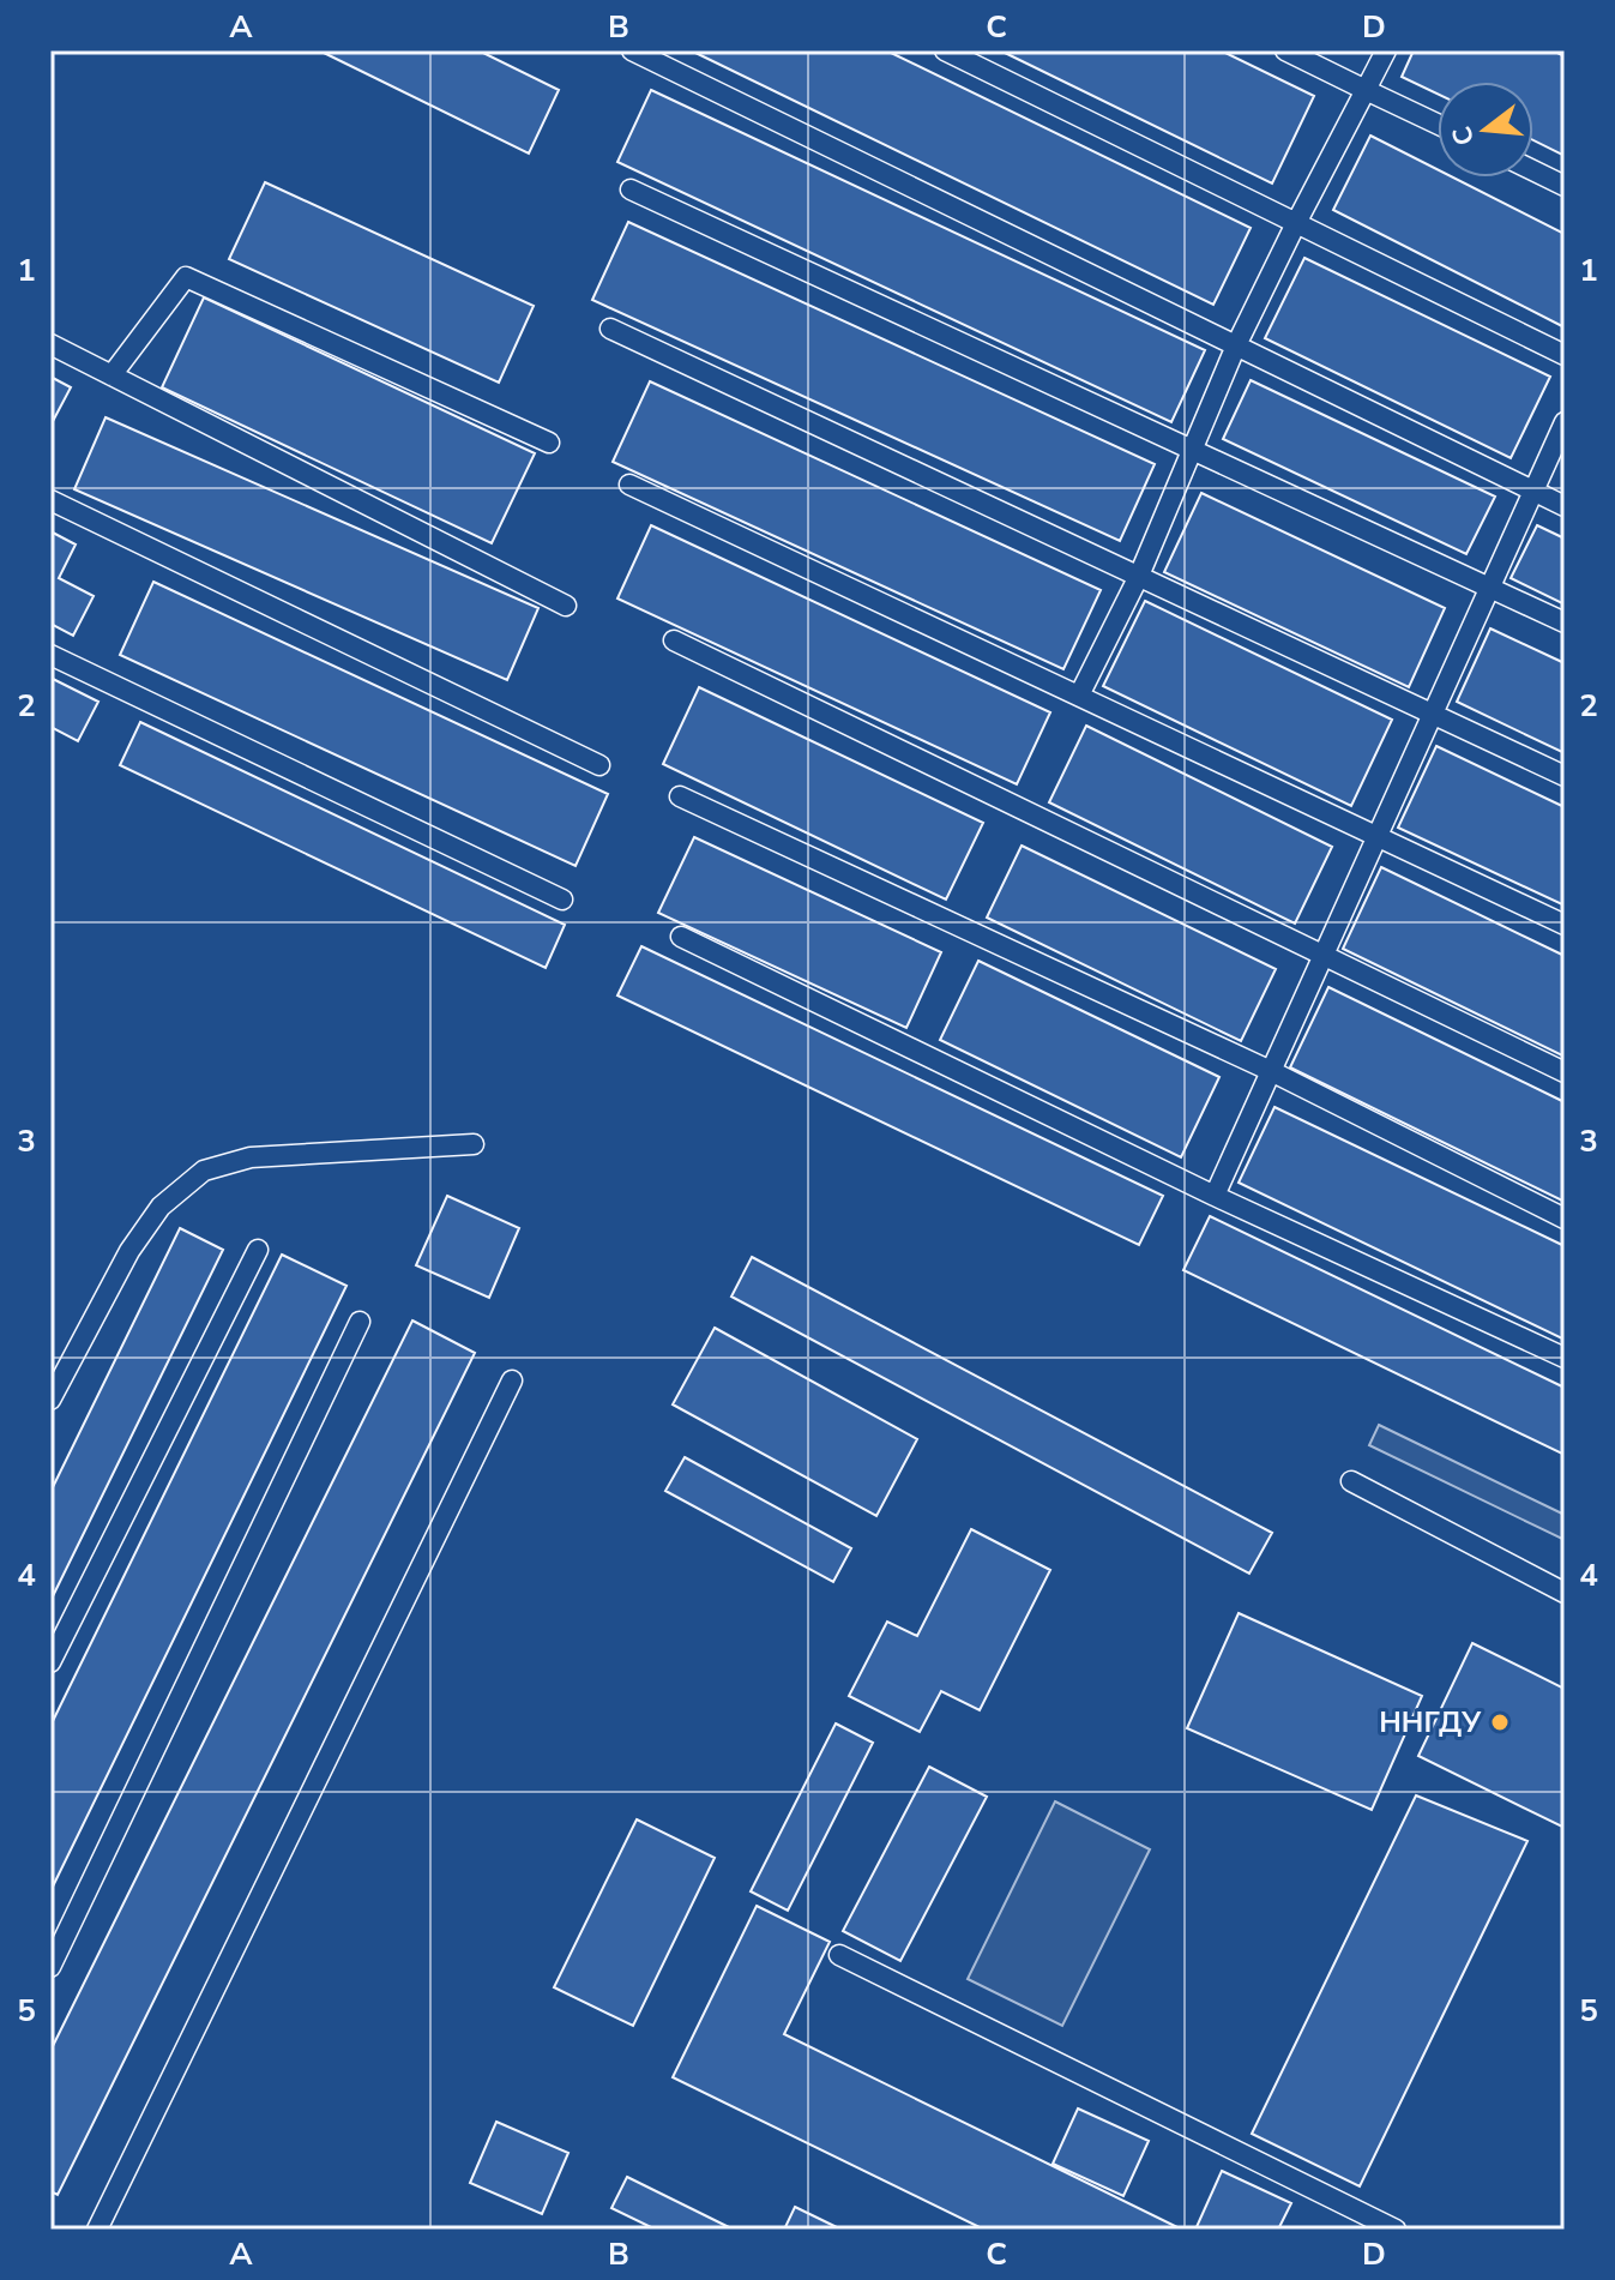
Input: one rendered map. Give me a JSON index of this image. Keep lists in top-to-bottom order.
{
  "places": ["ННГДУ"],
  "north": "left",
  "grid": {
    "columns": [
      "A",
      "B",
      "C",
      "D"
    ],
    "rows": [
      "1",
      "2",
      "3",
      "4",
      "5"
    ]
  }
}
